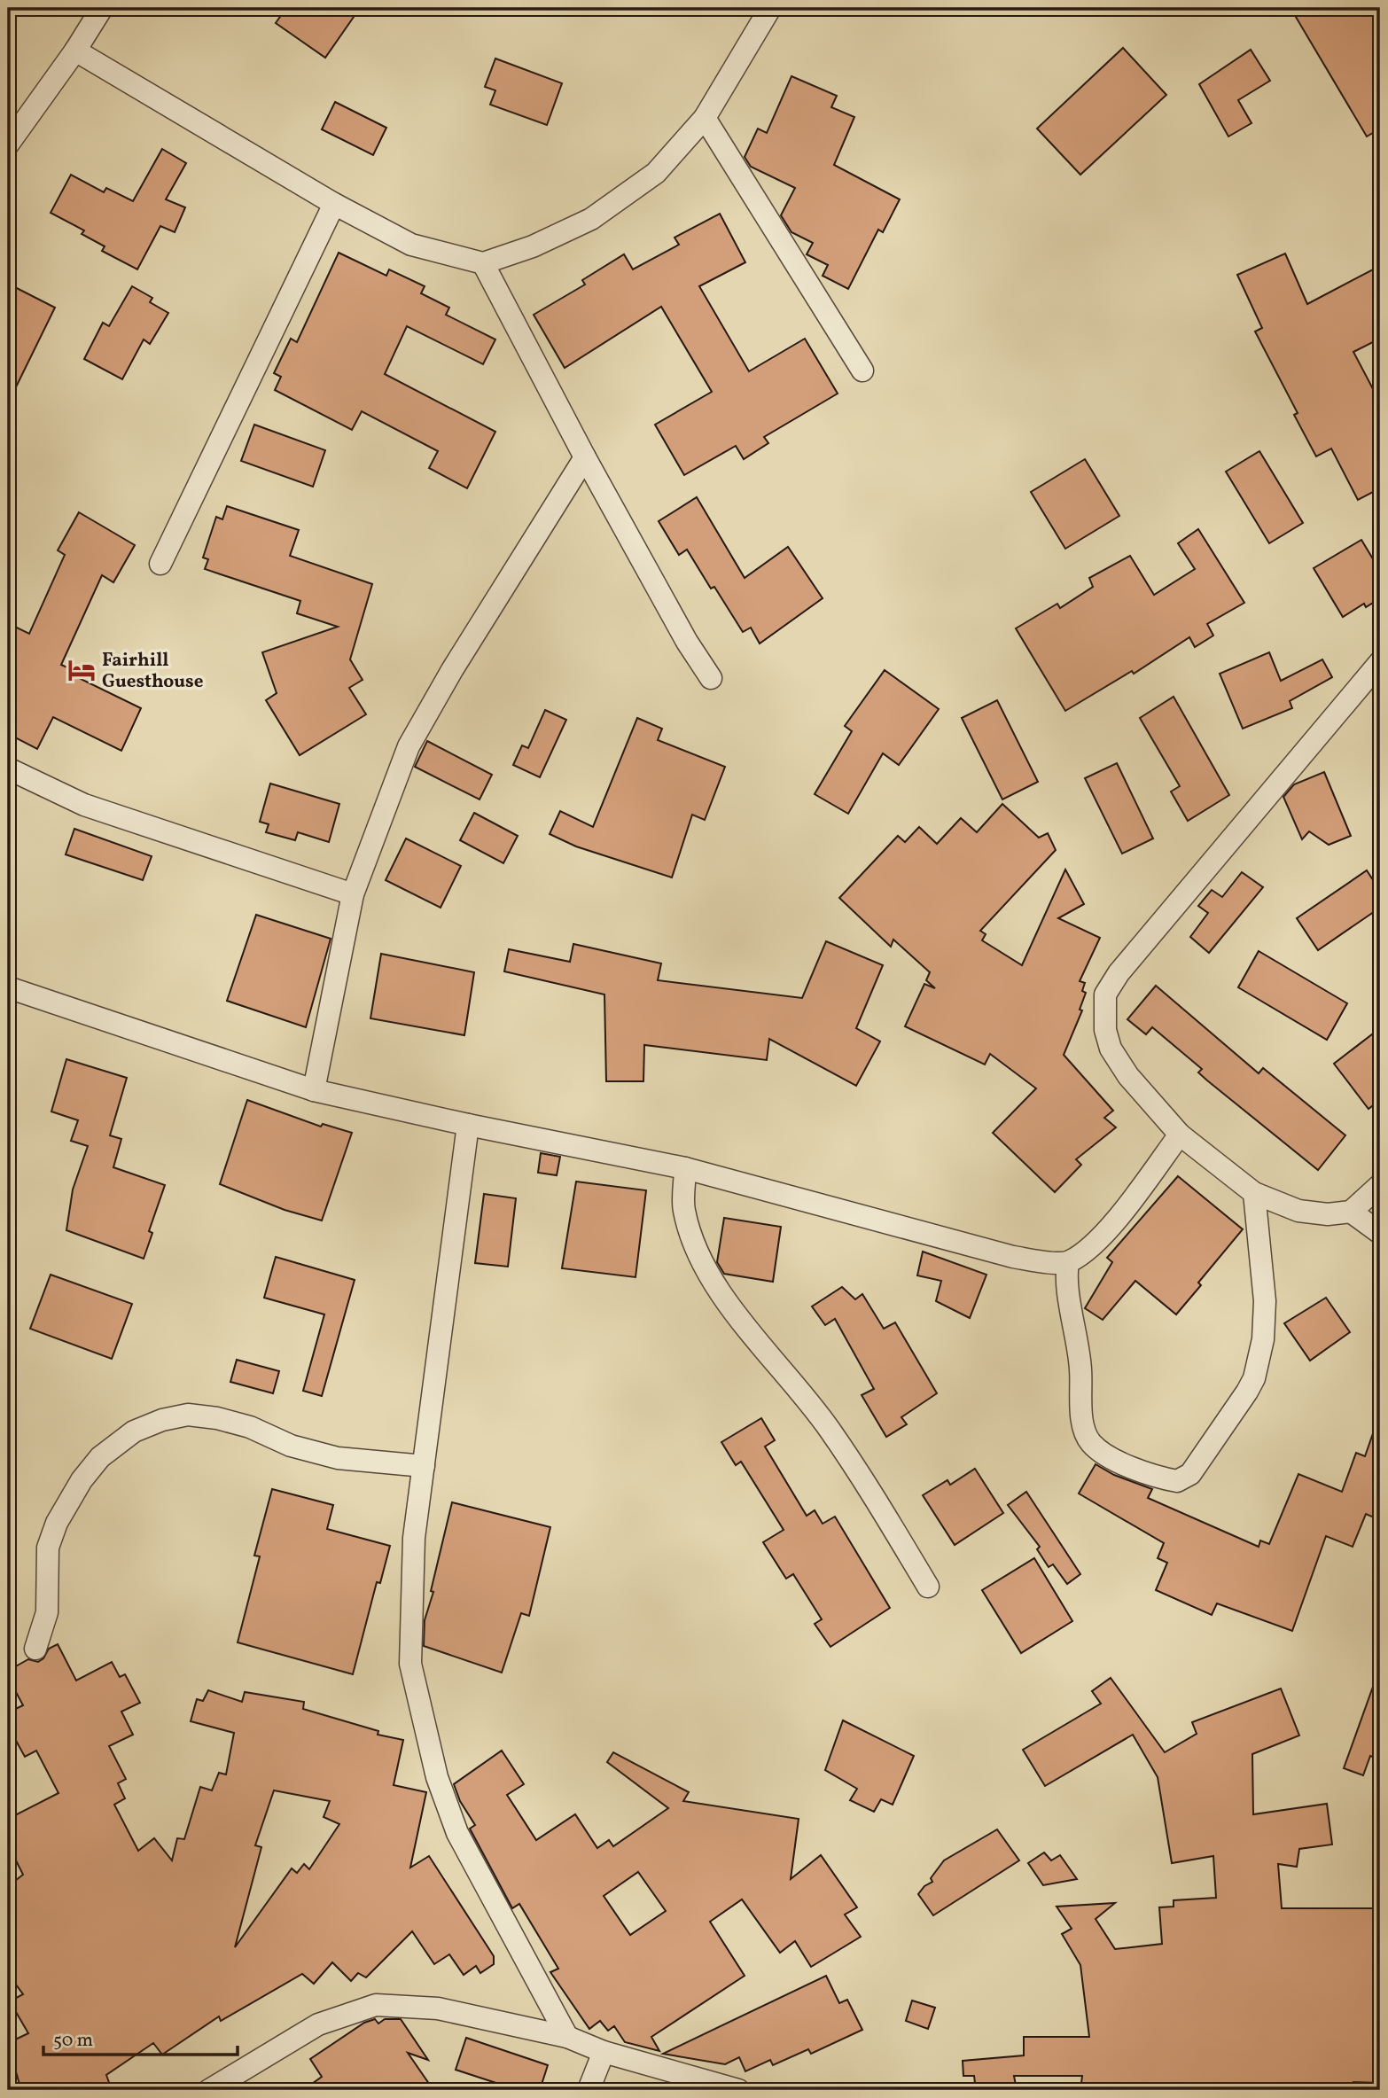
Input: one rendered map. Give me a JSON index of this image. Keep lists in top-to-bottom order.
{
  "places": {
    "hotel": ["Fairhill Guesthouse"]
  },
  "scale_bar": "50 m"
}
